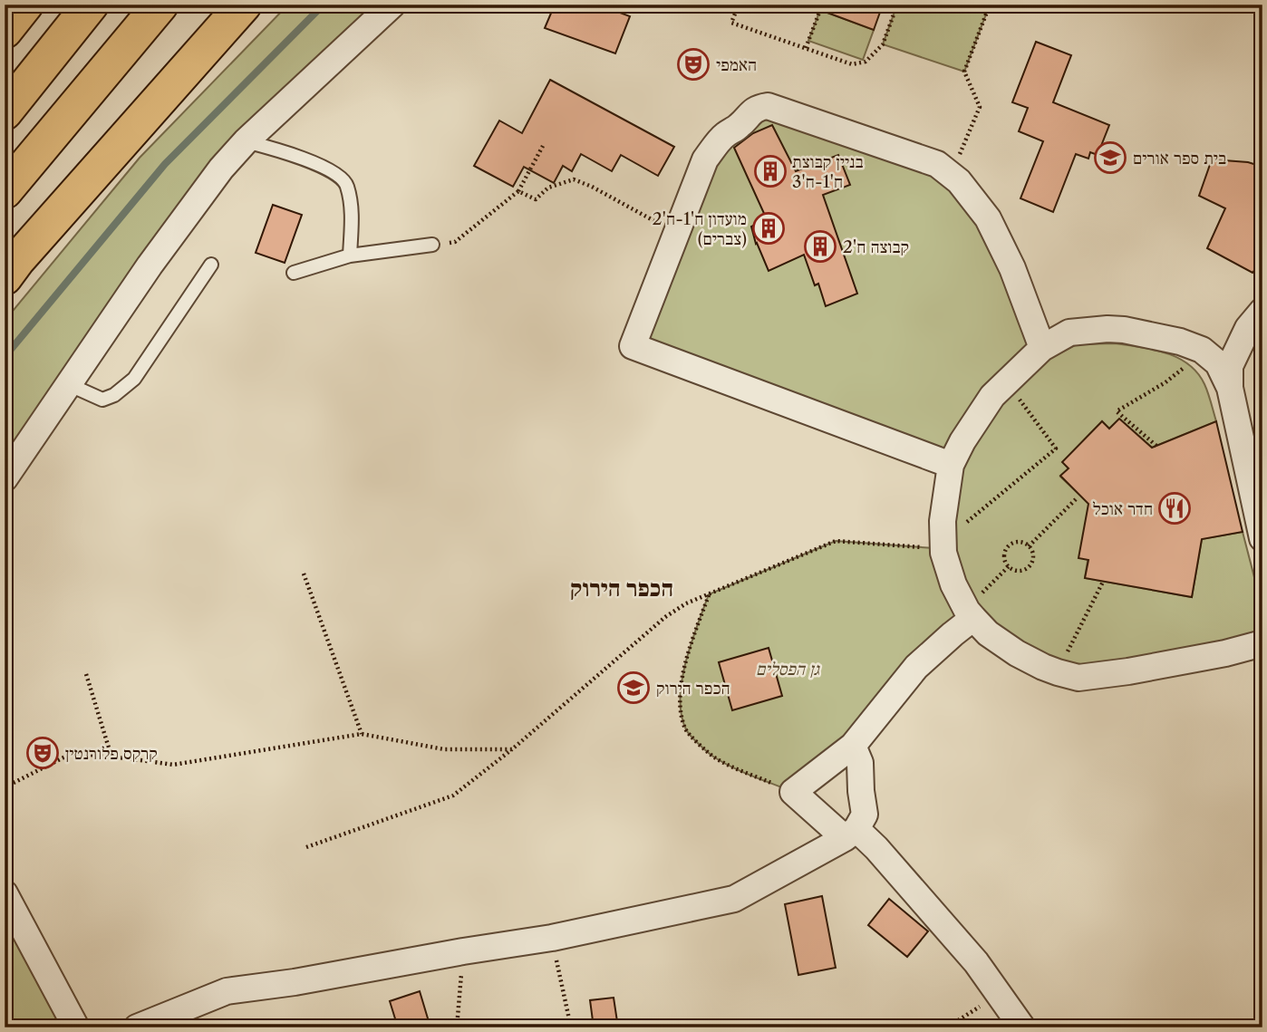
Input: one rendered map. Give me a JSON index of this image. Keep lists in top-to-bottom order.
{
  "districts": ["הכפר הירוק"],
  "parks": ["גן הפסלים"],
  "places": {
    "theatre": ["האמפי", "קרקס פלורנטין"],
    "school or university": ["בית ספר אורים", "הכפר הירוק"],
    "building": ["בניין קבוצת ח'1-ח'3", "מועדון ח'1-ח'2 (צברים)", "קבוצה ח'2"],
    "restaurant": ["חדר אוכל"]
  }
}
